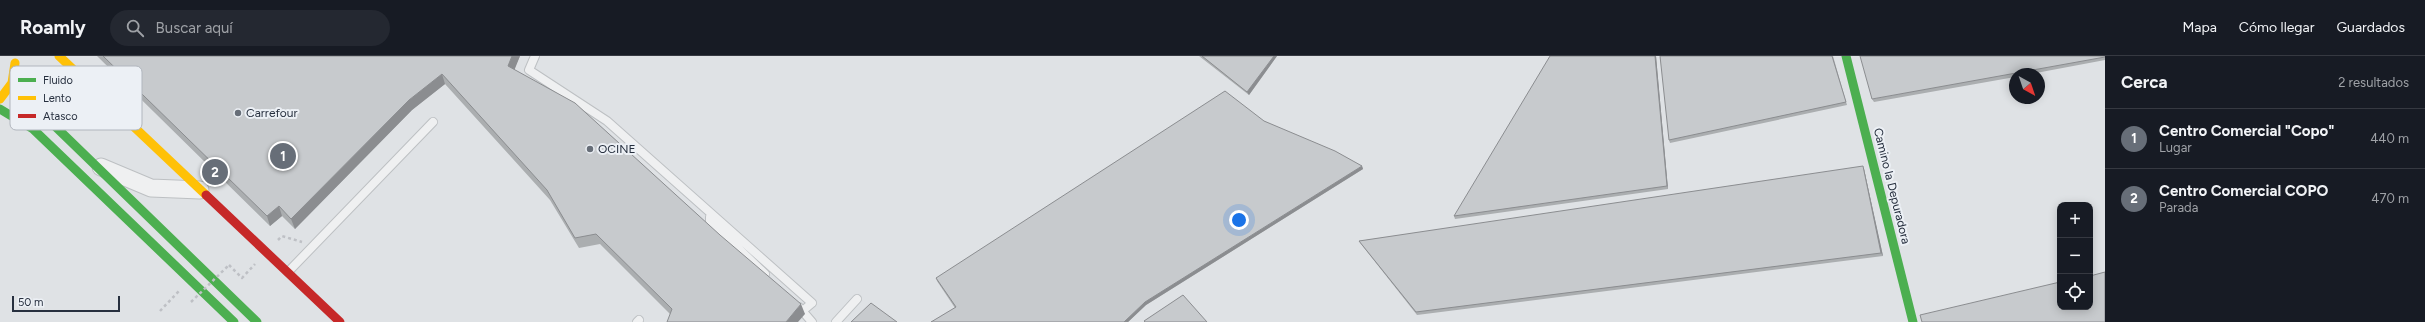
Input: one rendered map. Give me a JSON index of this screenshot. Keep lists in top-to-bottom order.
{
  "streets": {
    "street": ["Camino la Depuradora"]
  },
  "places": ["Carrefour", "OCINE"],
  "legend": ["Fluido", "Lento", "Atasco"],
  "scale_bar": "50 m",
  "north": "bottom right",
  "page": {
    "header": "Roamly",
    "search": "Buscar aquí",
    "nav": ["Mapa", "Cómo llegar", "Guardados"],
    "heading": ["Cerca", "2 resultados"],
    "list": [
      {
        "mark": "1",
        "name": "Centro Comercial \"Copo\"",
        "note": "Lugar",
        "value": "440 m"
      },
      {
        "mark": "2",
        "name": "Centro Comercial COPO",
        "note": "Parada",
        "value": "470 m"
      }
    ],
    "pins": ["1", "2"],
    "map_buttons": ["+", "−"],
    "scale": "50 m"
  }
}
